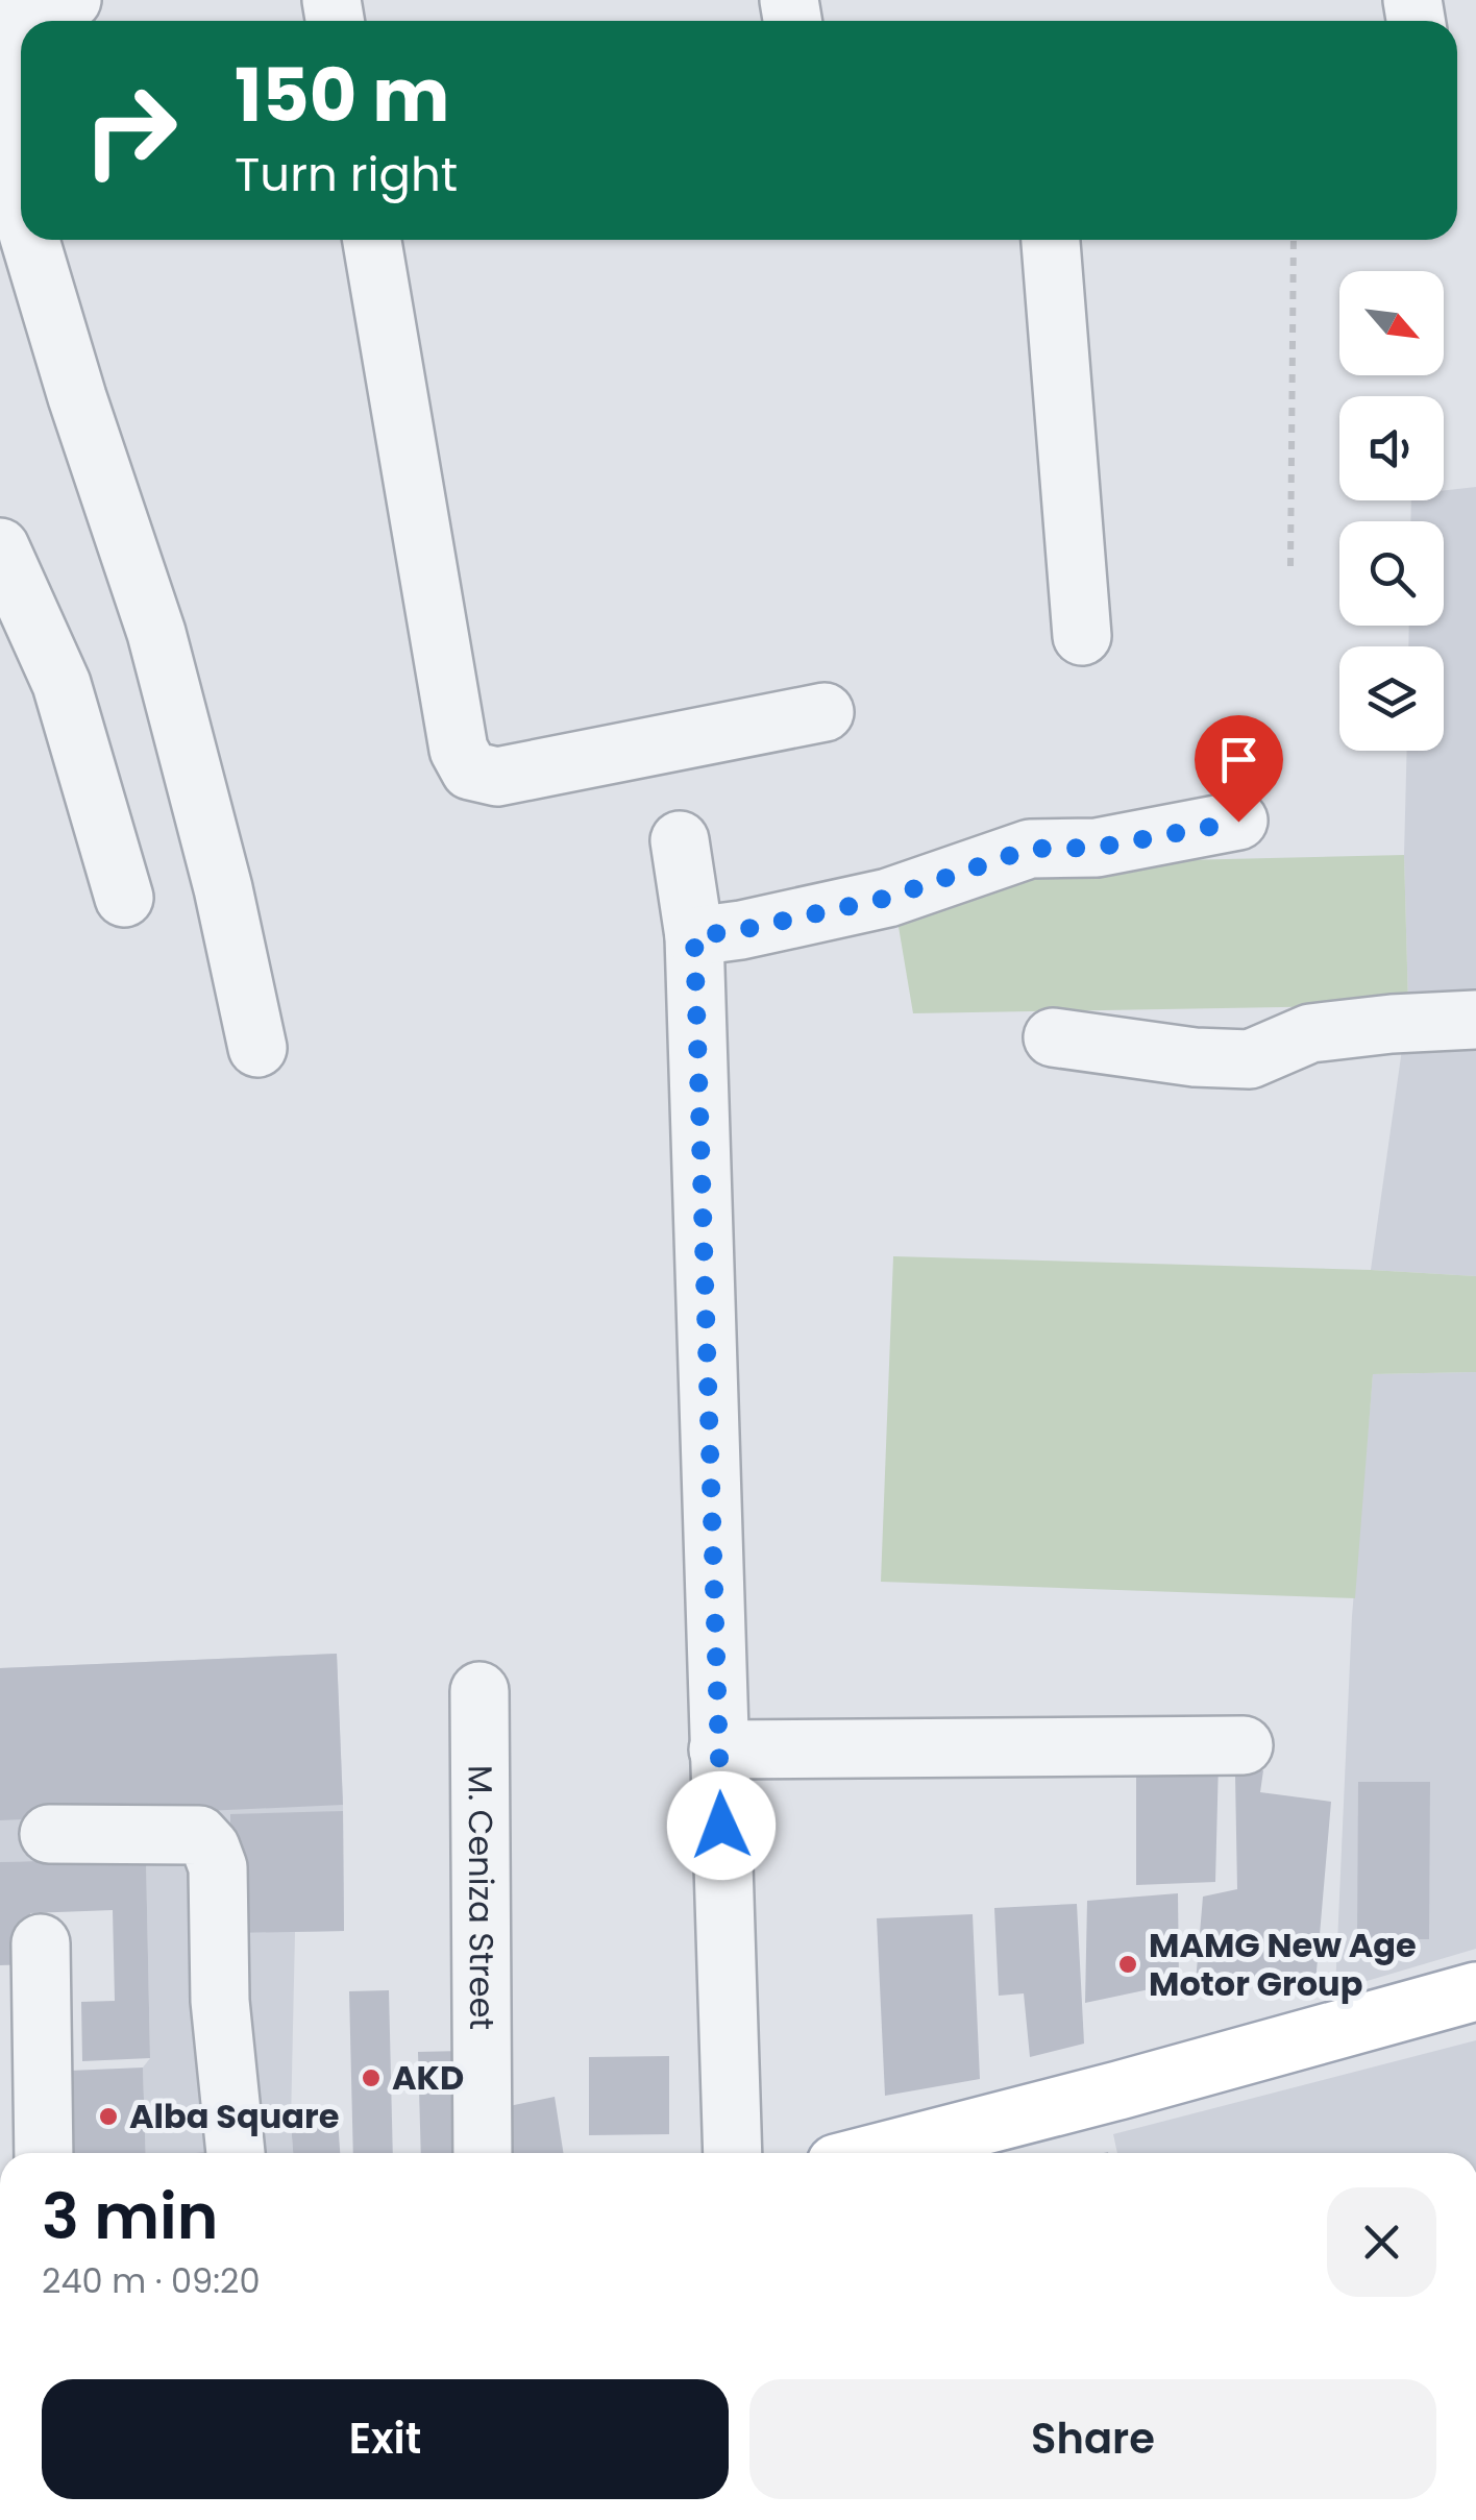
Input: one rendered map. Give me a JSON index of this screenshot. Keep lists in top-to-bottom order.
{
  "streets": {
    "street": ["M. Ceniza Street"]
  },
  "places": ["MAMG New Age Motor Group", "AKD", "Alba Square"],
  "north": "bottom right",
  "page": {
    "turn": ["150 m", "Turn right"],
    "heading": ["3 min", "240 m · 09:20"],
    "buttons": ["Exit", "Share"]
  }
}
